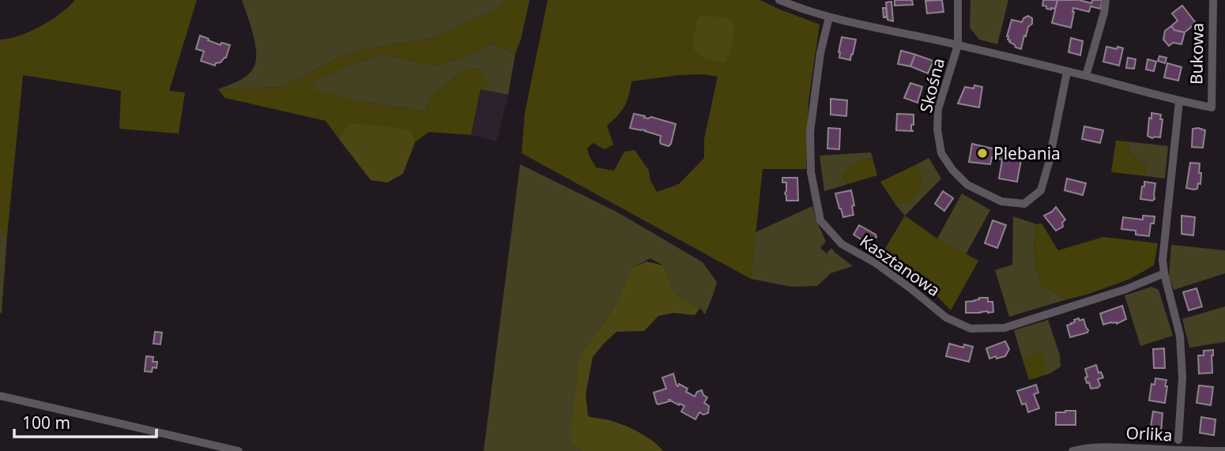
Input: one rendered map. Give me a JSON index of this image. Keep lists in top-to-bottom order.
{
  "streets": {
    "street": [
      "Bukowa",
      "Skośna",
      "Kasztanowa",
      "Orlika"
    ]
  },
  "crossings": [
    ["Bukowa", "Skośna"],
    ["Skośna", "Kasztanowa"]
  ],
  "places": ["Plebania"],
  "scale_bar": "100 m"
}
